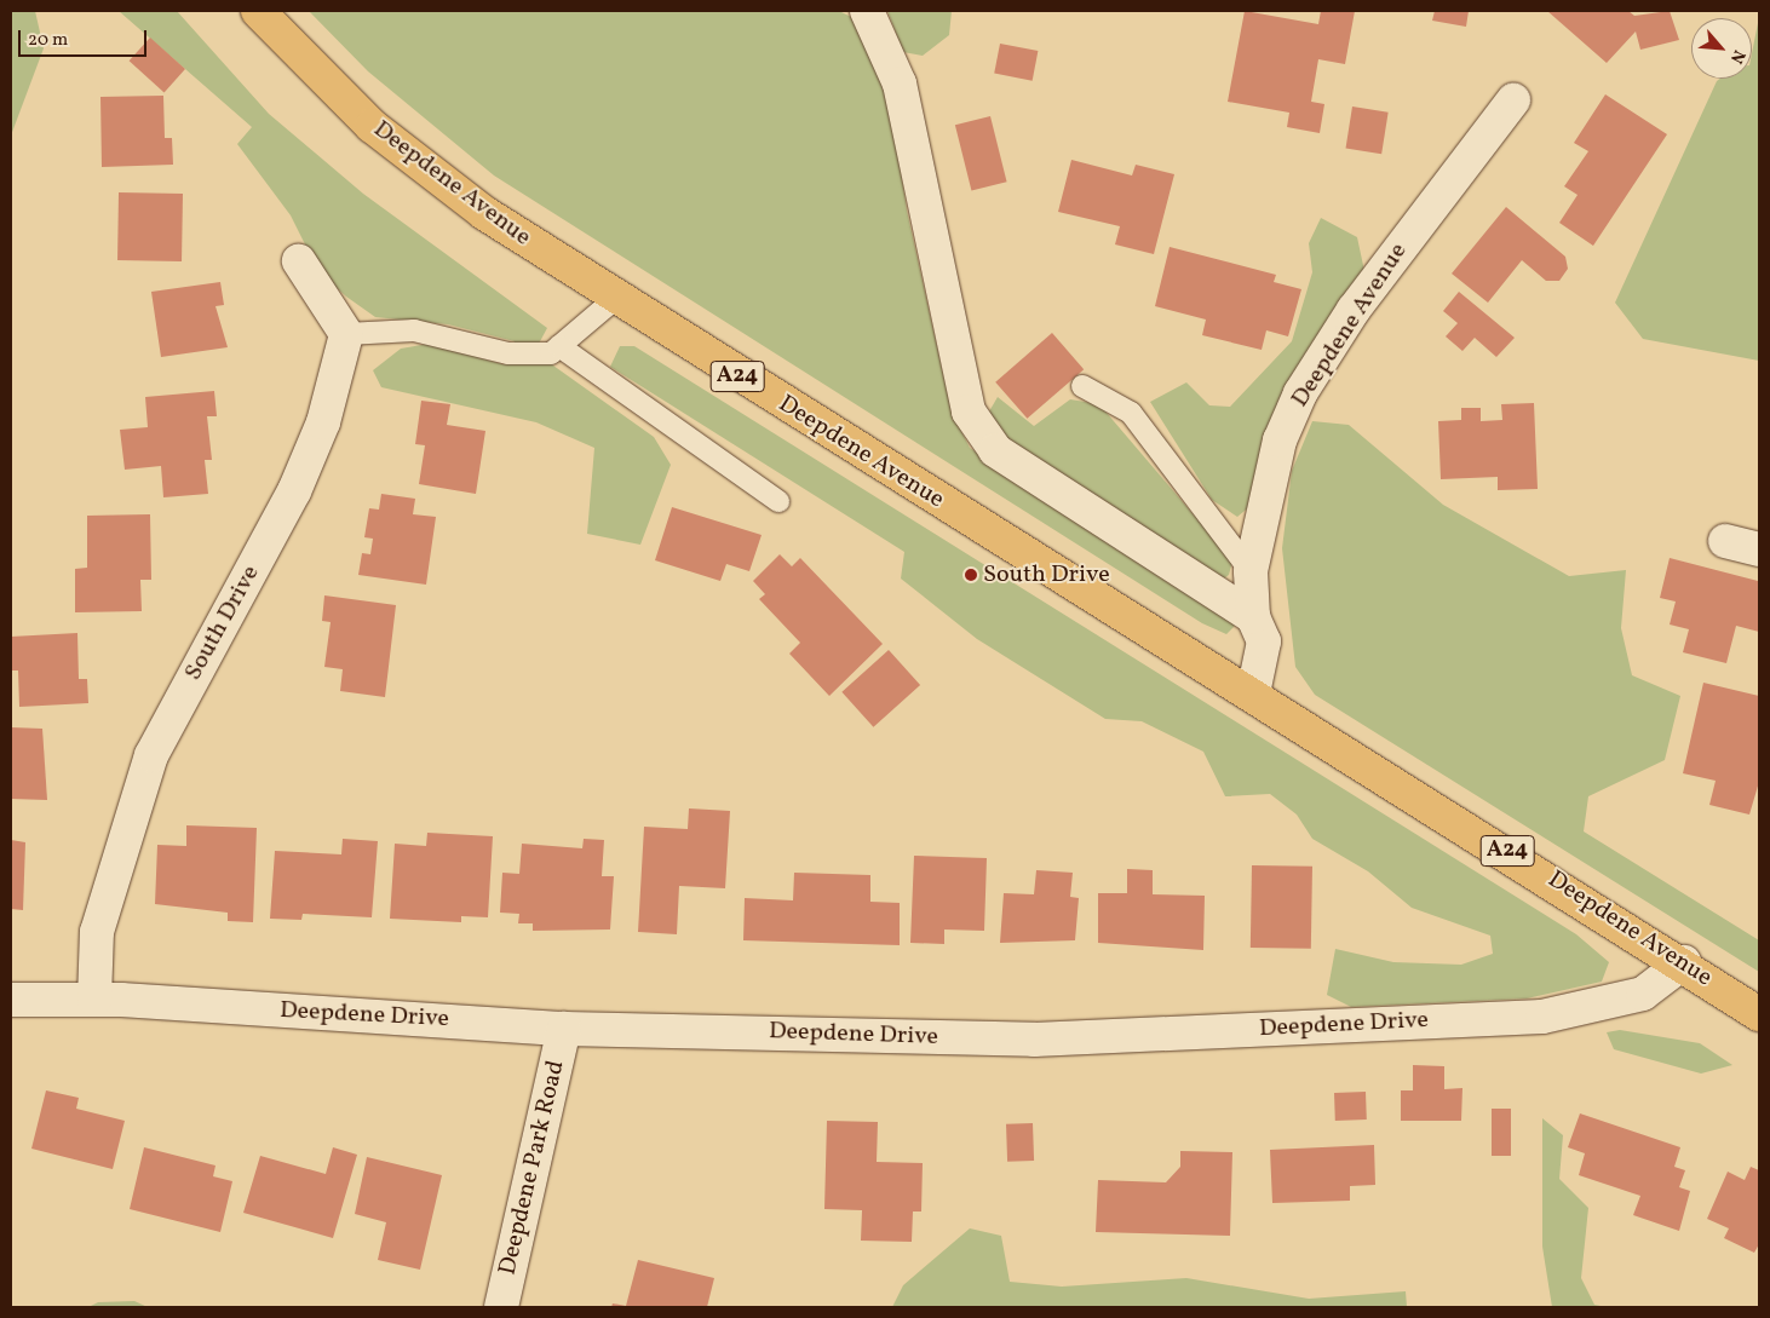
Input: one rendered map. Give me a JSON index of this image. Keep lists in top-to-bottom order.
{
  "streets": {
    "highway": ["Deepdene Avenue", "A24"],
    "street": ["South Drive", "Deepdene Drive", "Deepdene Park Road"]
  },
  "crossings": [
    ["Deepdene Avenue", "Deepdene Drive"],
    ["South Drive", "Deepdene Drive"],
    ["Deepdene Drive", "Deepdene Park Road"]
  ],
  "places": ["South Drive"],
  "scale_bar": "20 m",
  "north": "bottom right"
}
